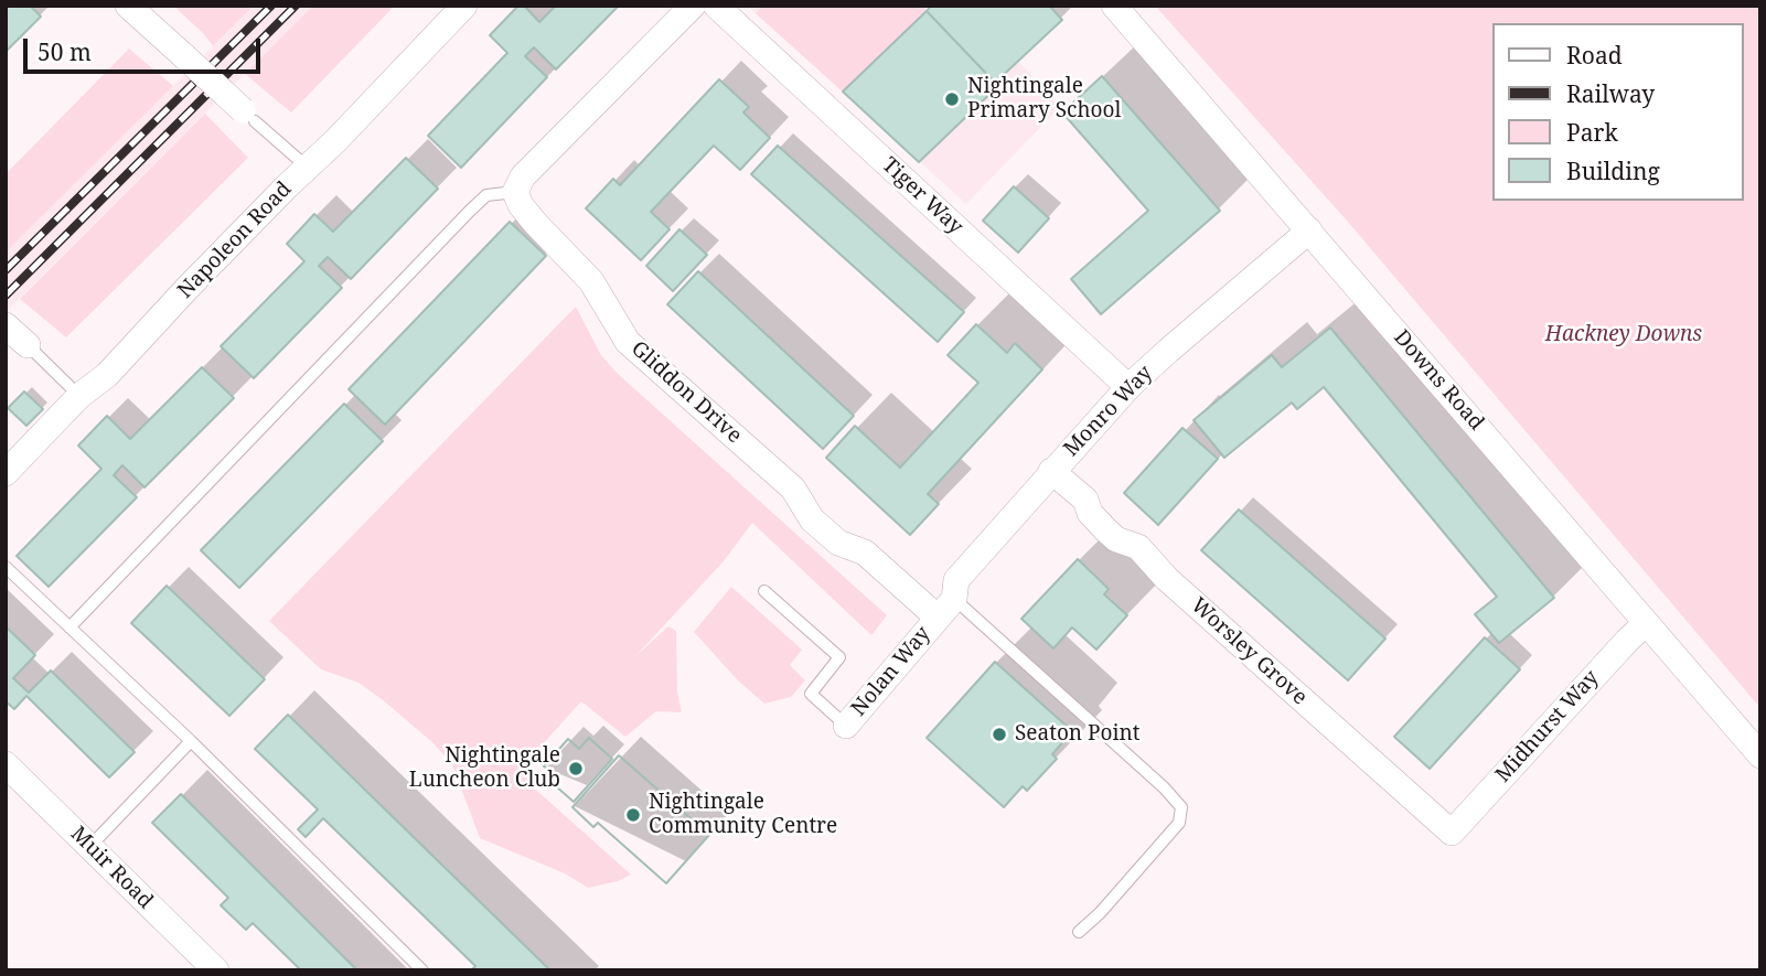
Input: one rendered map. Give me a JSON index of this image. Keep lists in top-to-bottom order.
{
  "streets": {
    "street": [
      "Tiger Way",
      "Napoleon Road",
      "Downs Road",
      "Gliddon Drive",
      "Monro Way",
      "Worsley Grove",
      "Nolan Way",
      "Midhurst Way",
      "Muir Road"
    ]
  },
  "crossings": [
    ["Tiger Way", "Monro Way"],
    ["Downs Road", "Monro Way"],
    ["Downs Road", "Midhurst Way"],
    ["Gliddon Drive", "Monro Way"],
    ["Gliddon Drive", "Nolan Way"],
    ["Monro Way", "Worsley Grove"],
    ["Monro Way", "Nolan Way"],
    ["Worsley Grove", "Midhurst Way"]
  ],
  "parks": ["Hackney Downs"],
  "places": [
    "Nightingale Primary School",
    "Seaton Point",
    "Nightingale Luncheon Club",
    "Nightingale Community Centre"
  ],
  "legend": [
    "Road",
    "Railway",
    "Park",
    "Building"
  ],
  "scale_bar": "50 m"
}
